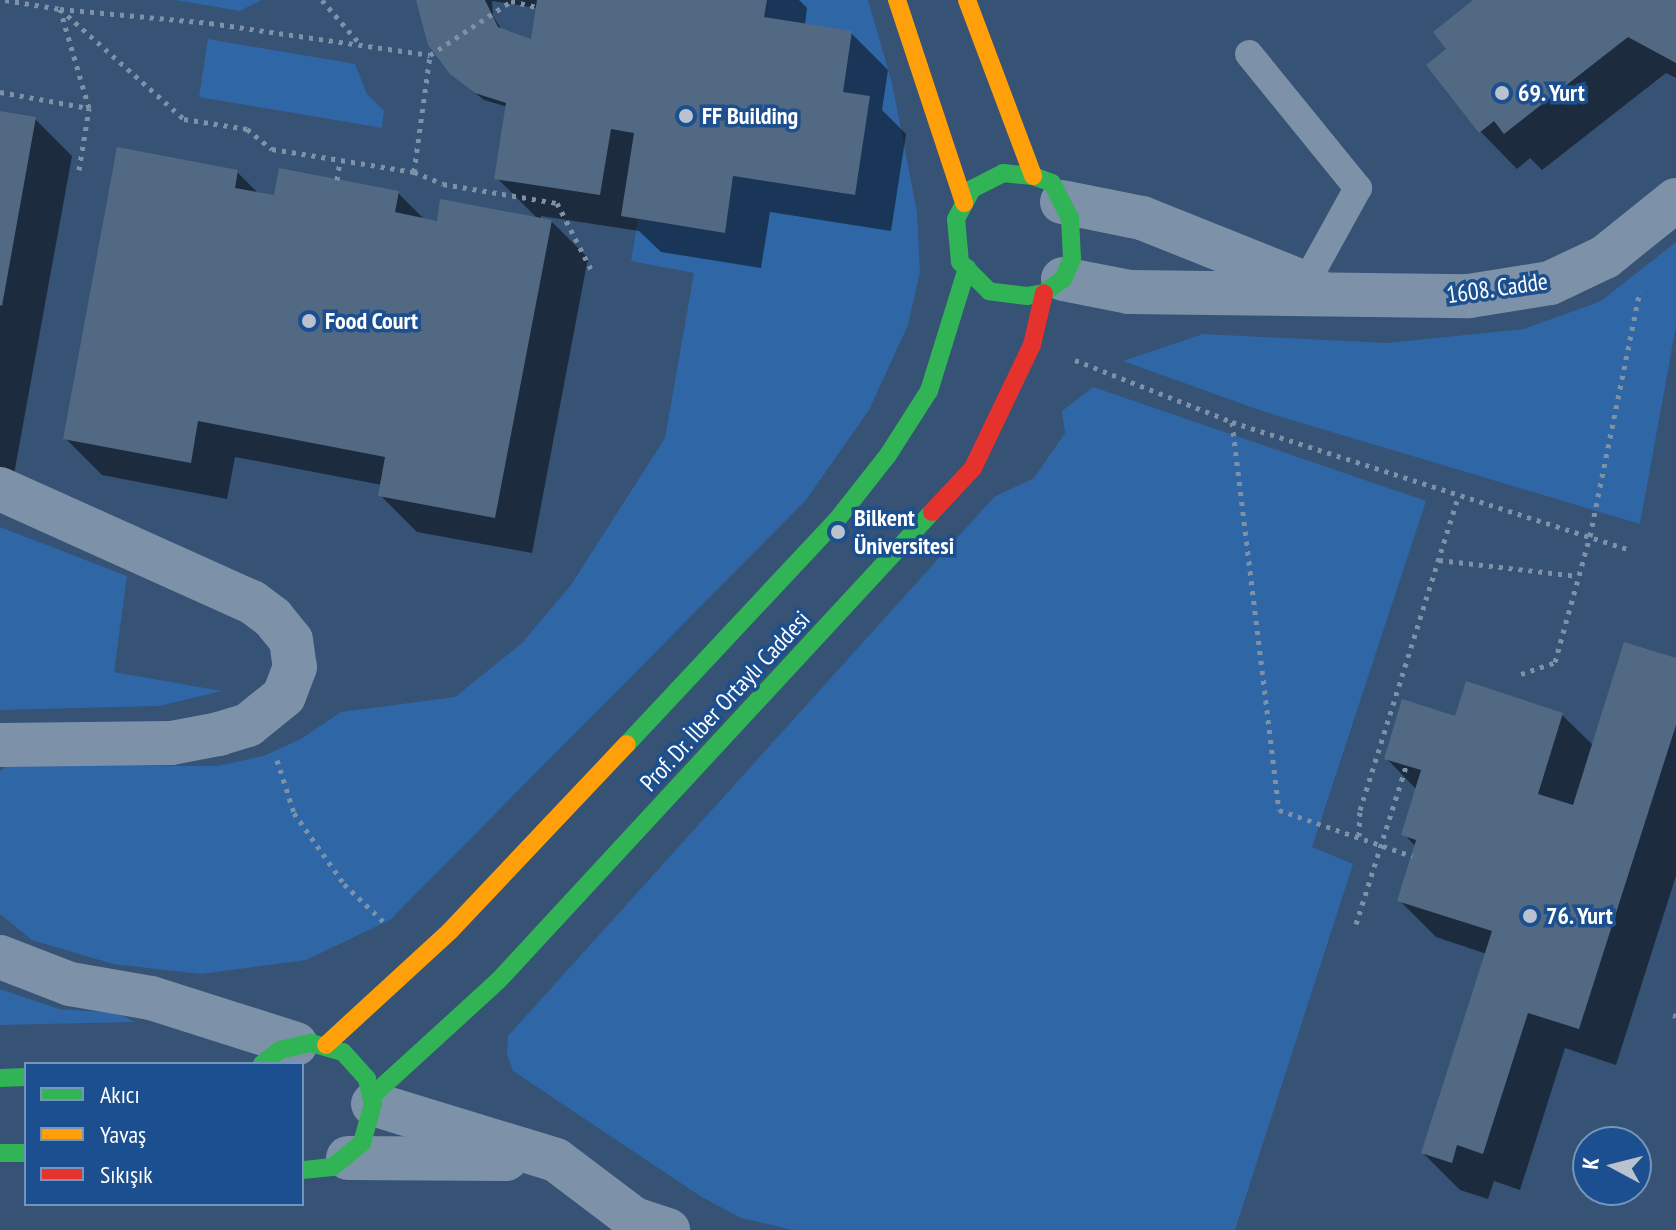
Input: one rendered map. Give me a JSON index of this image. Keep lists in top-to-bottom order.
{
  "streets": {
    "street": ["1608. Cadde", "Prof. Dr. İlber Ortaylı Caddesi"]
  },
  "crossings": [
    ["1608. Cadde", "Prof. Dr. İlber Ortaylı Caddesi"]
  ],
  "places": [
    "69. Yurt",
    "FF Building",
    "Food Court",
    "Bilkent Üniversitesi",
    "76. Yurt"
  ],
  "legend": ["Akıcı", "Yavaş", "Sıkışık"],
  "north": "left"
}
